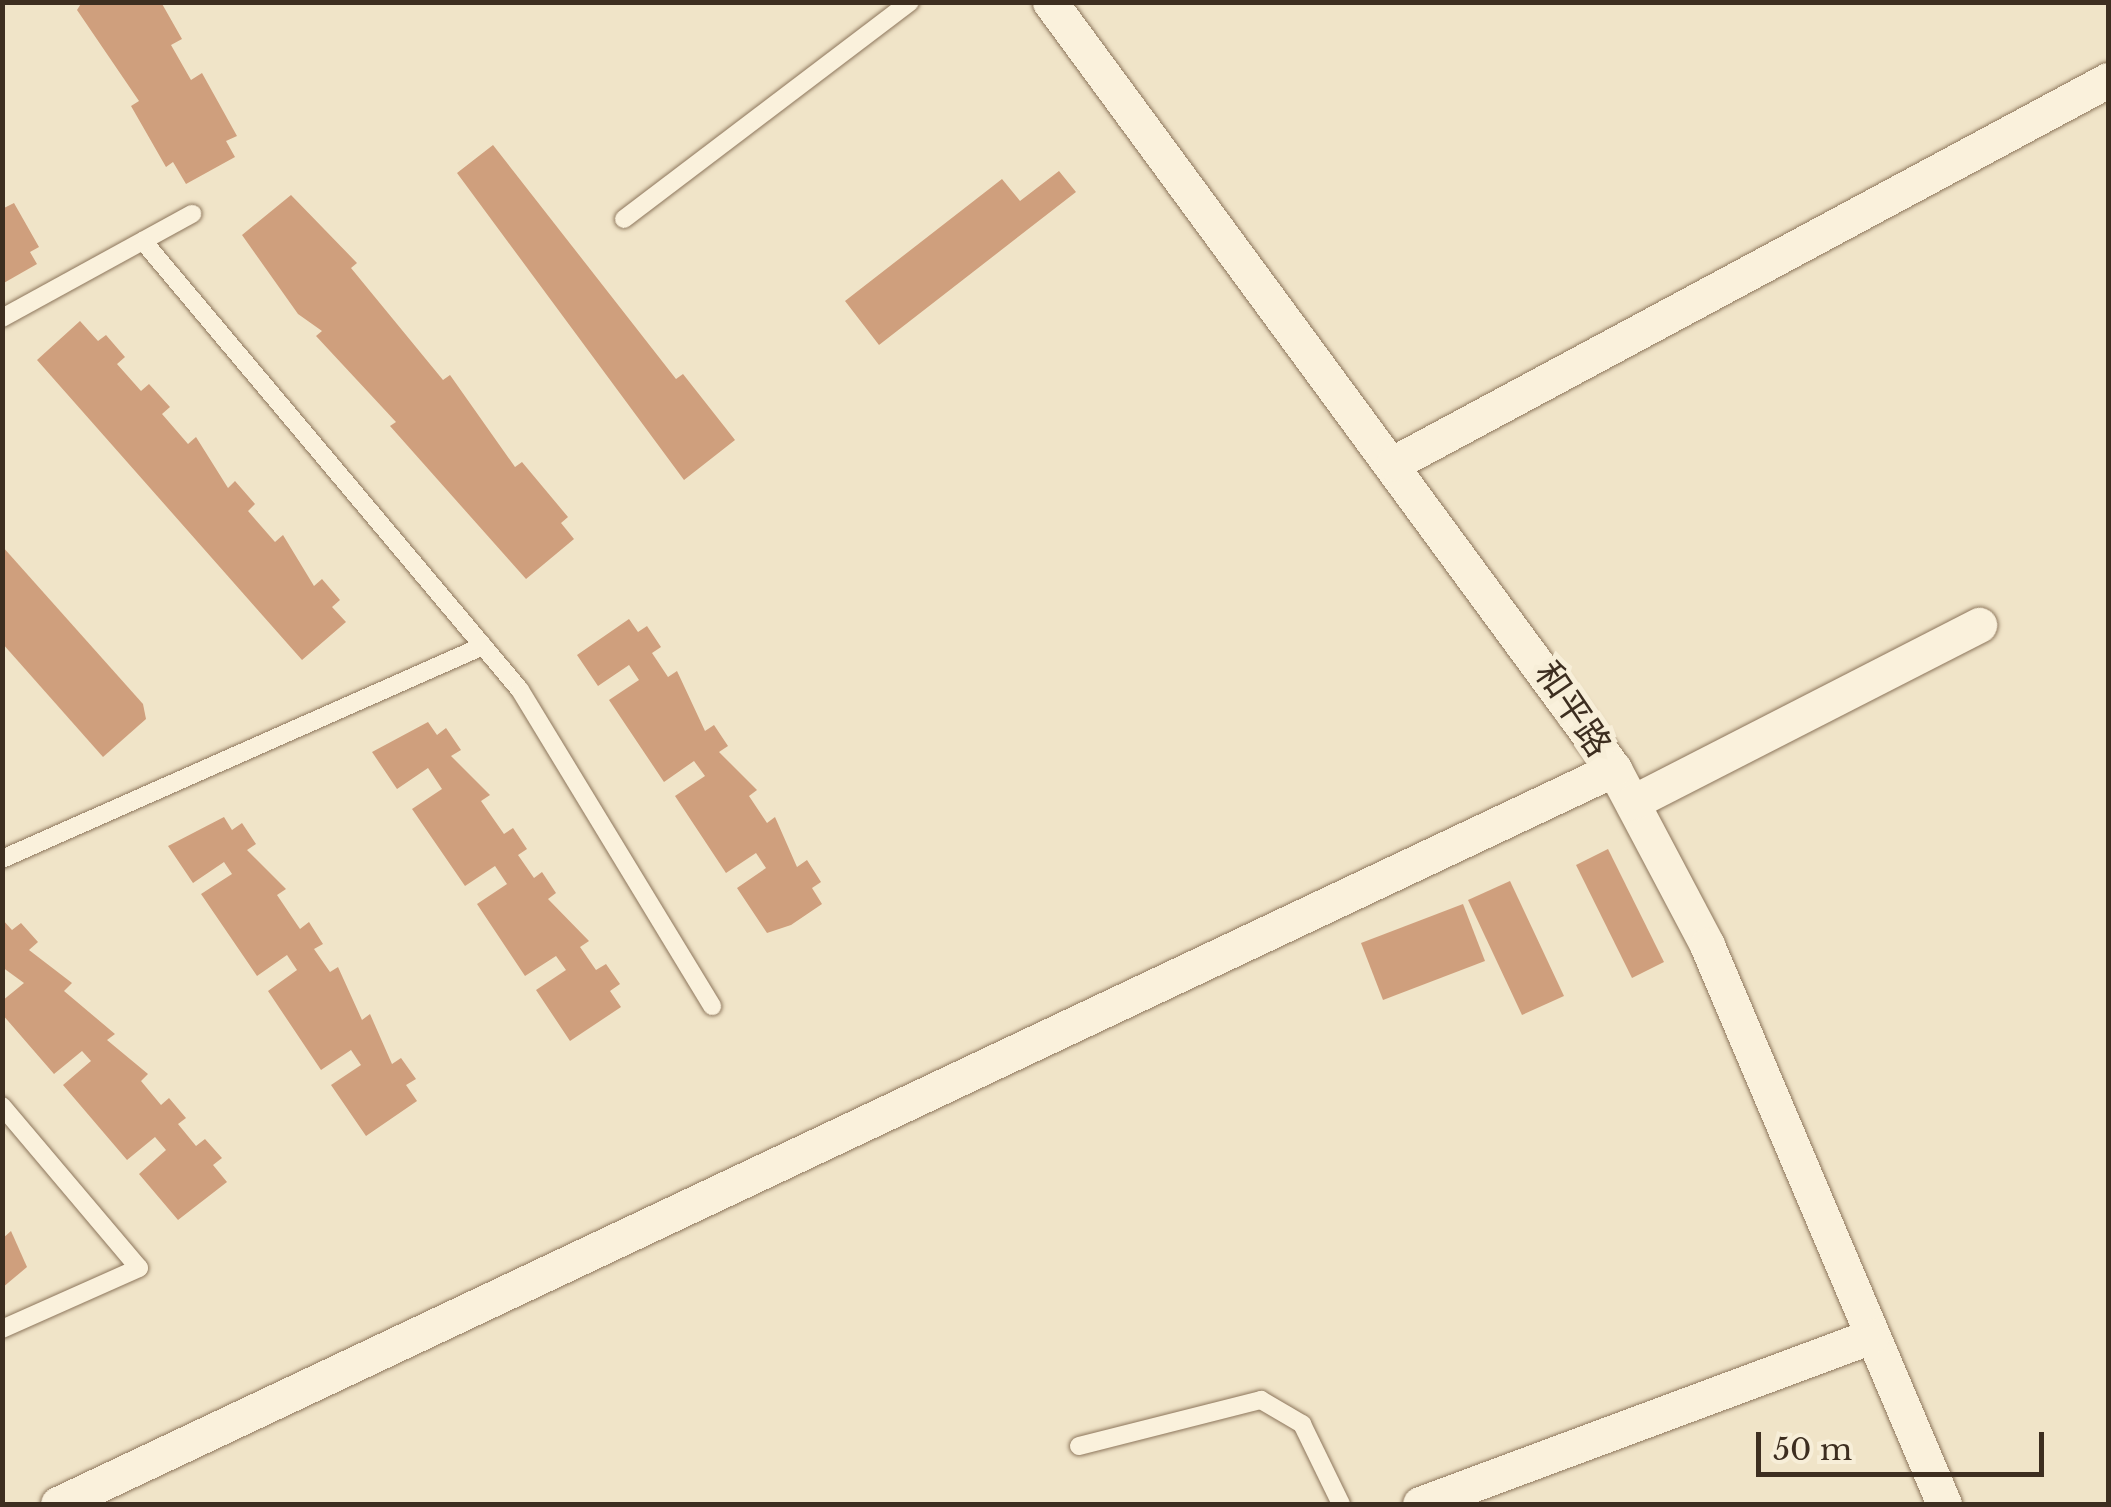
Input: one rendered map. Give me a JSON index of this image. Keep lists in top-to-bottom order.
{
  "streets": {
    "street": ["和平路"]
  },
  "scale_bar": "50 m"
}
